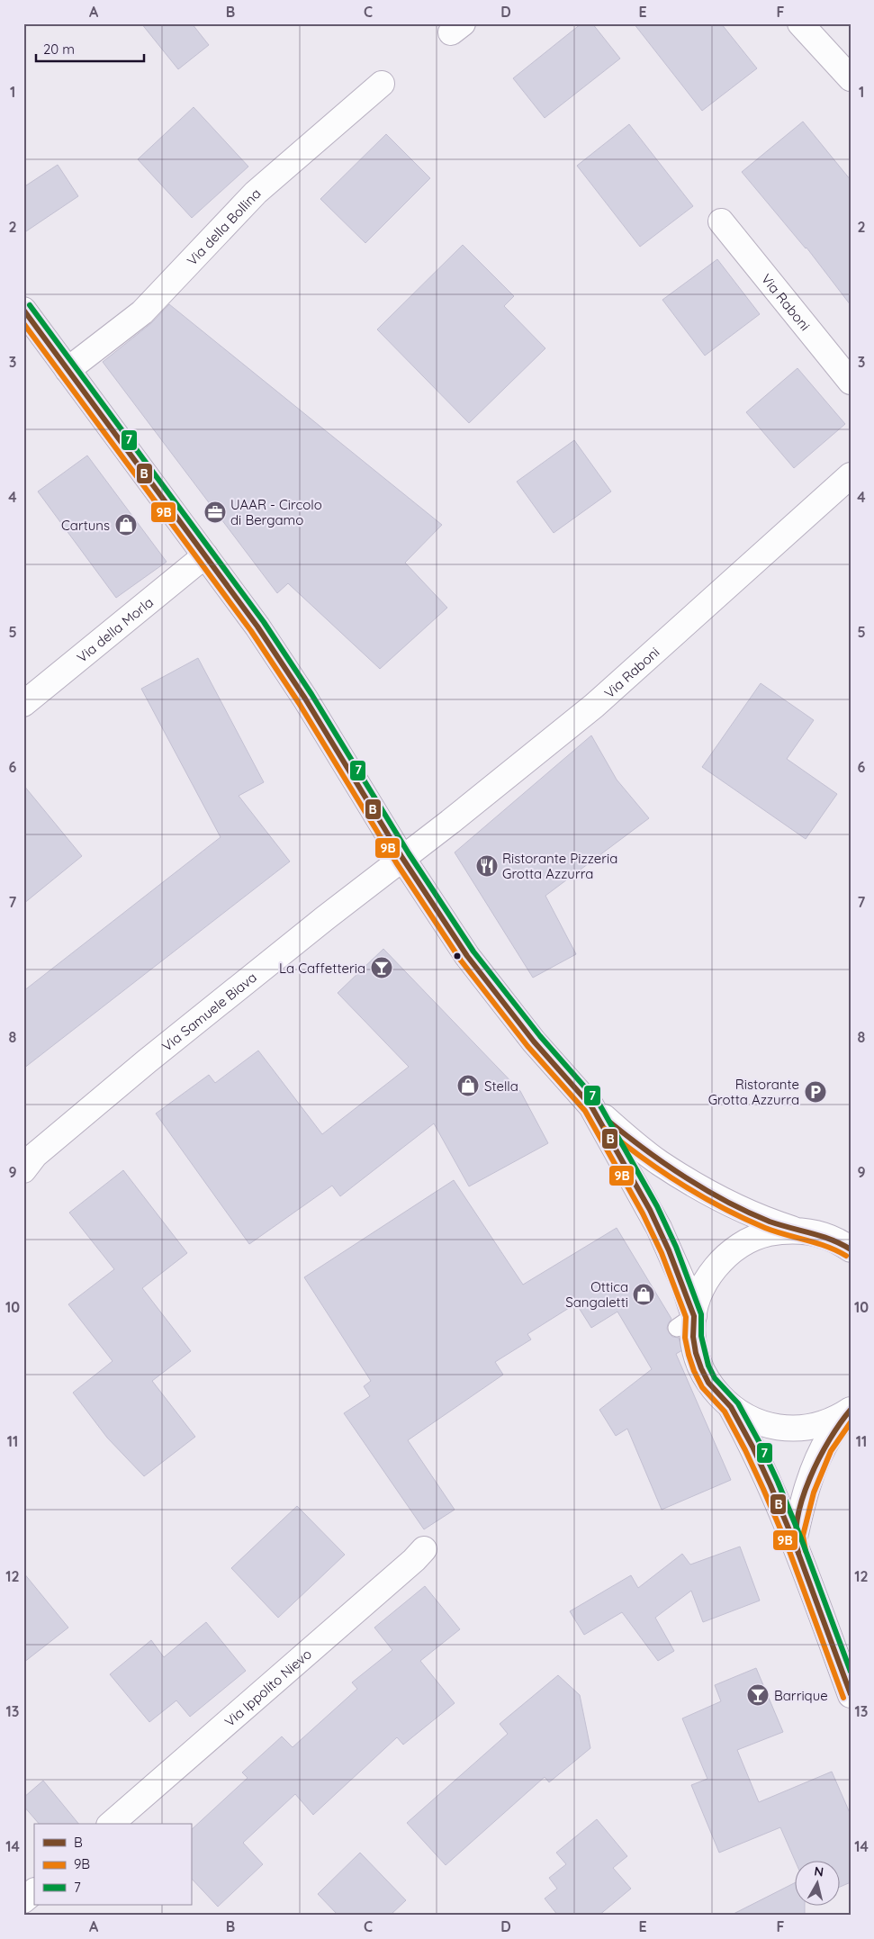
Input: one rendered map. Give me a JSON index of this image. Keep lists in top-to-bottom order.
{
  "streets": {
    "street": [
      "Via della Bollina",
      "Via Raboni",
      "Via della Morla",
      "Via Samuele Biava",
      "Via Ippolito Nievo"
    ]
  },
  "crossings": [
    ["Via Raboni", "Via Samuele Biava"]
  ],
  "places": {
    "office": ["UAAR - Circolo di Bergamo"],
    "shop": ["Cartuns", "Stella", "Ottica Sangaletti"],
    "restaurant": ["Ristorante Pizzeria Grotta Azzurra"],
    "bar": ["La Caffetteria", "Barrique"],
    "parking": ["Ristorante Grotta Azzurra"]
  },
  "lines": ["transit line 7", "transit line B", "transit line 9B"],
  "legend": ["B", "9B", "7"],
  "scale_bar": "20 m",
  "north": "top",
  "grid": {
    "columns": [
      "A",
      "B",
      "C",
      "D",
      "E",
      "F"
    ],
    "rows": [
      "1",
      "2",
      "3",
      "4",
      "5",
      "6",
      "7",
      "8",
      "9",
      "10",
      "11",
      "12",
      "13",
      "14"
    ]
  }
}
